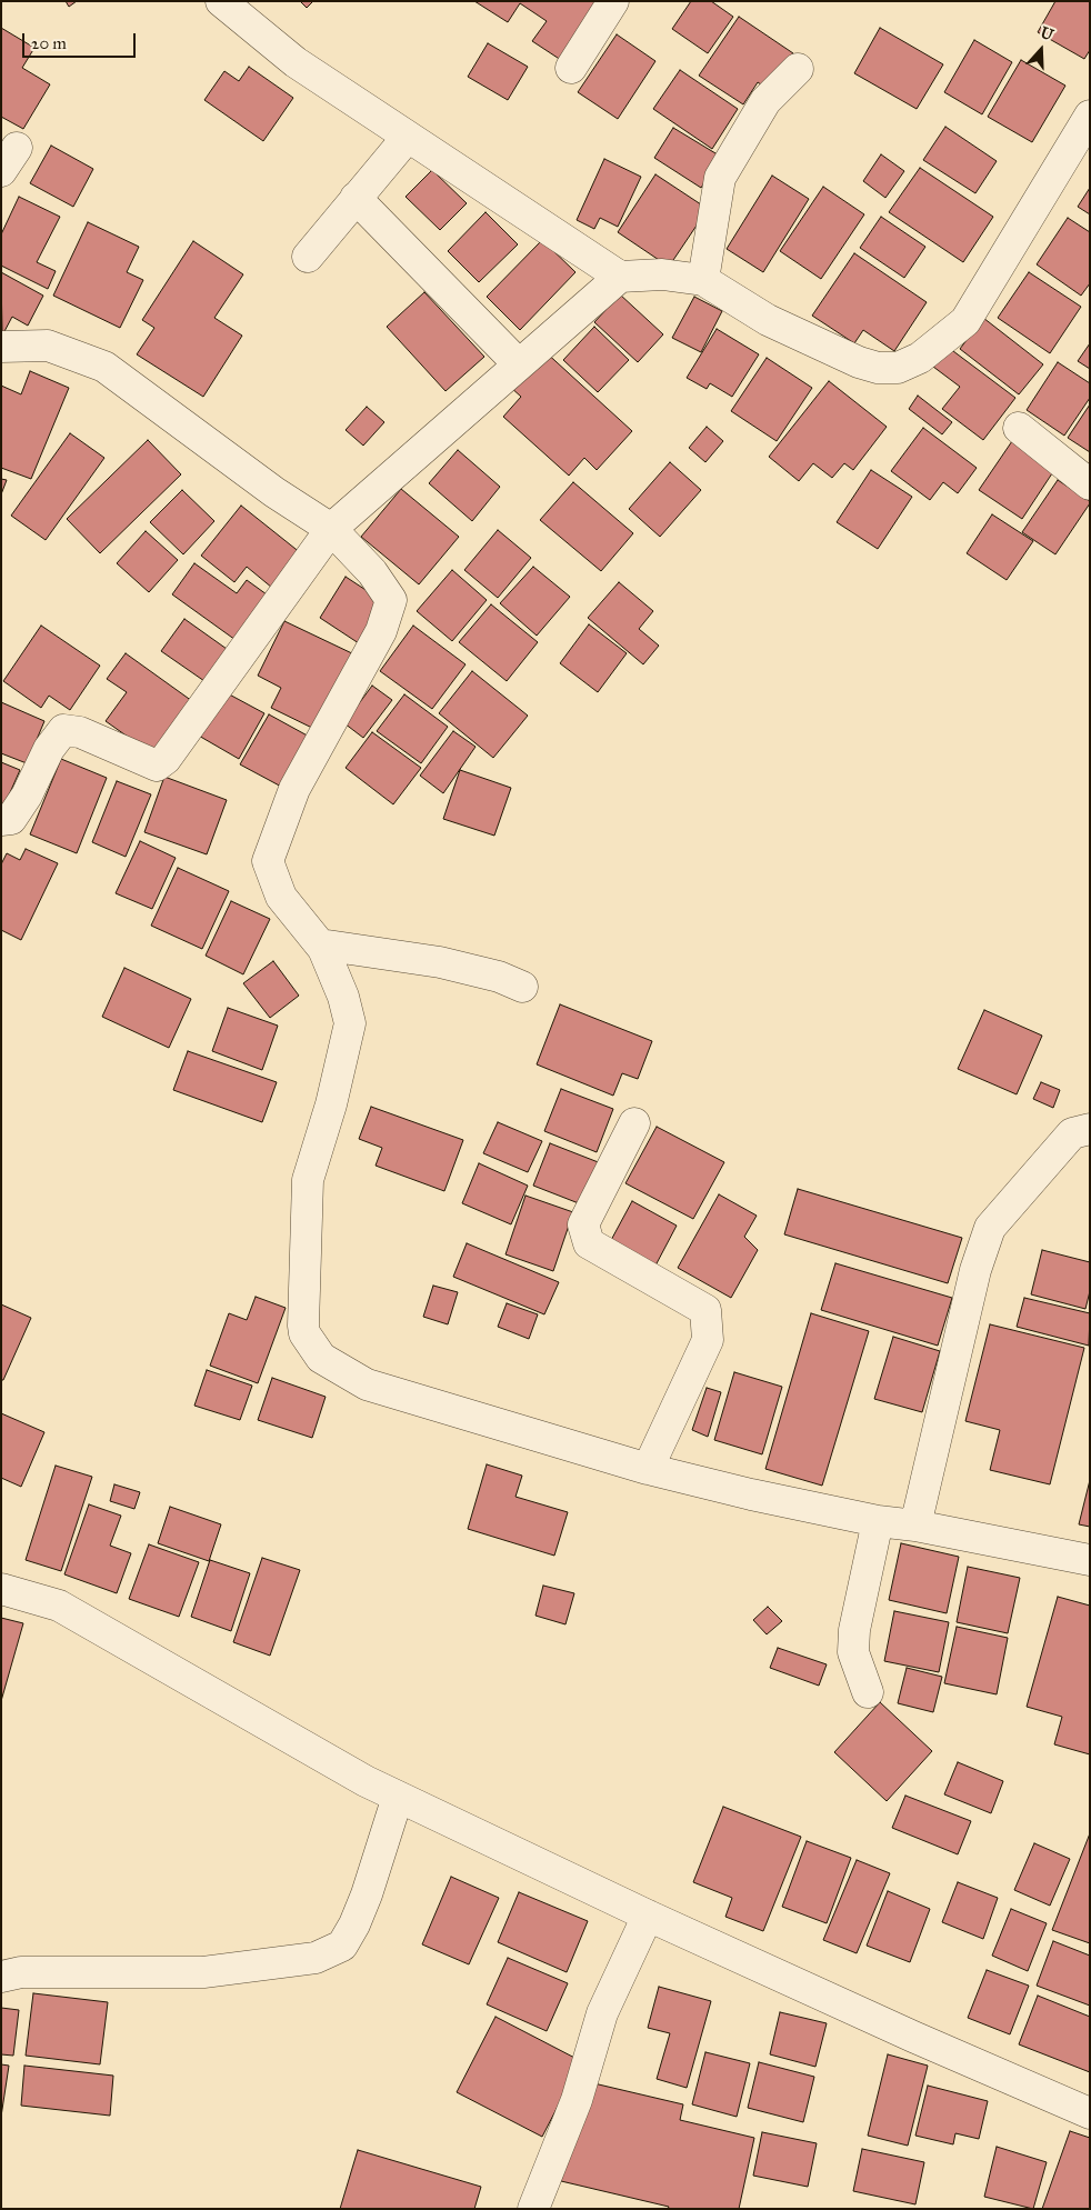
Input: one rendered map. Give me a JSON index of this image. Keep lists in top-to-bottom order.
{
  "scale_bar": "20 m",
  "north": "top"
}
